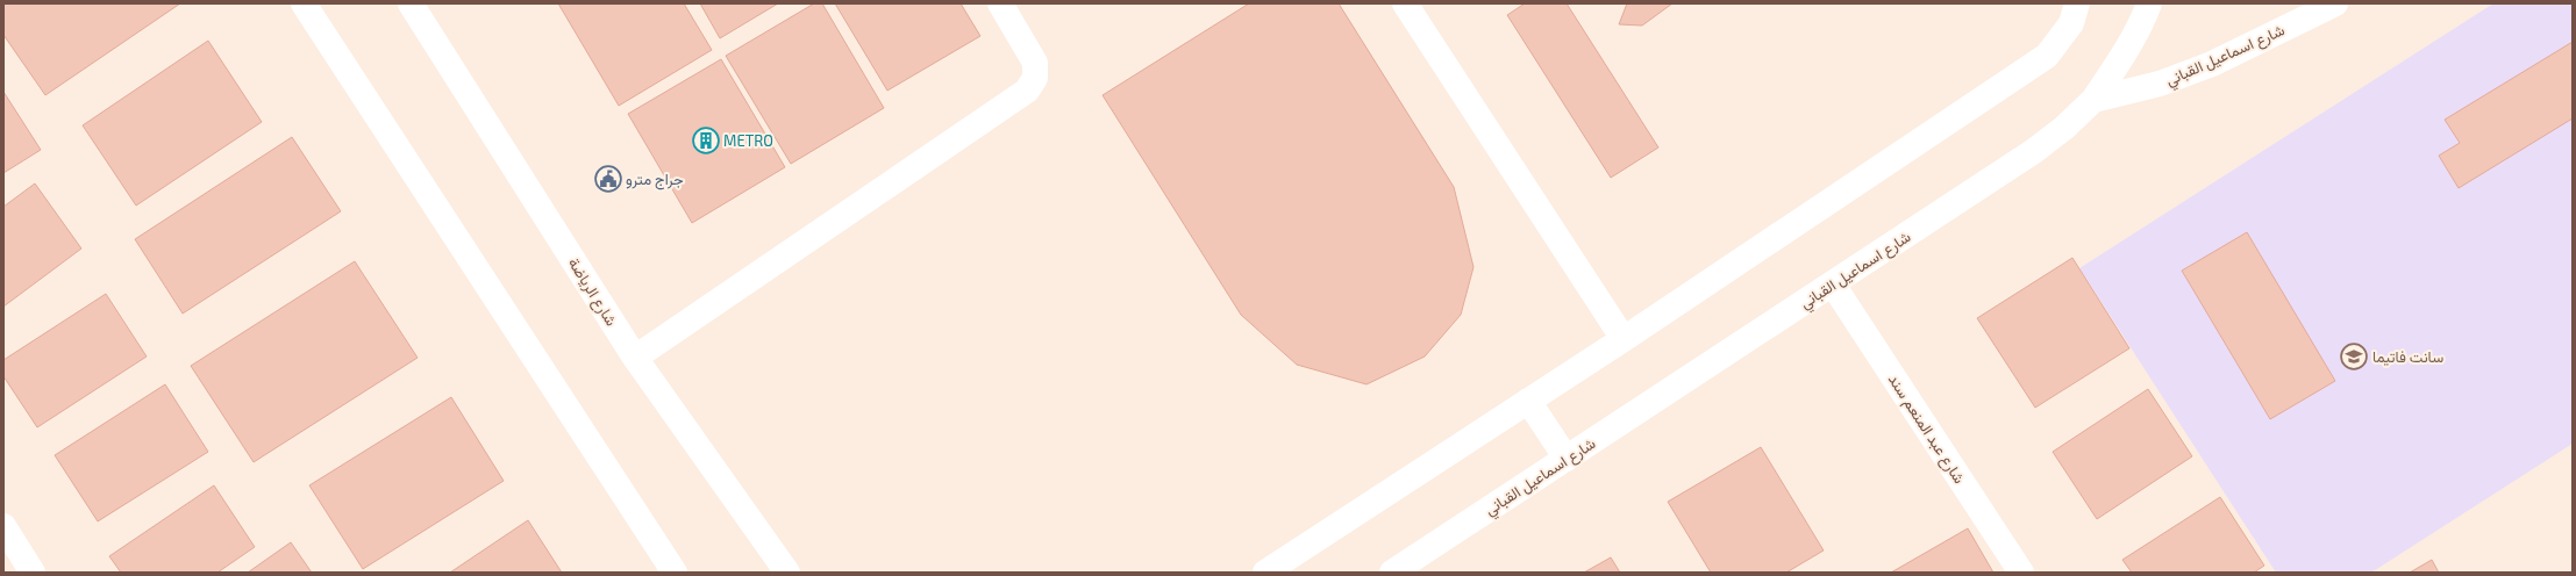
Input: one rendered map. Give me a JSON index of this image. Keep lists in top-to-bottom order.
{
  "streets": {
    "street": ["شارع اسماعيل القباني", "شارع الرياضة", "شارع عبد المنعم سند"]
  },
  "crossings": [
    ["شارع اسماعيل القباني", "شارع عبد المنعم سند"]
  ],
  "places": {
    "building": ["METRO"],
    "public building": ["جراج مترو"],
    "school or university": ["سانت فاتيما"]
  }
}
